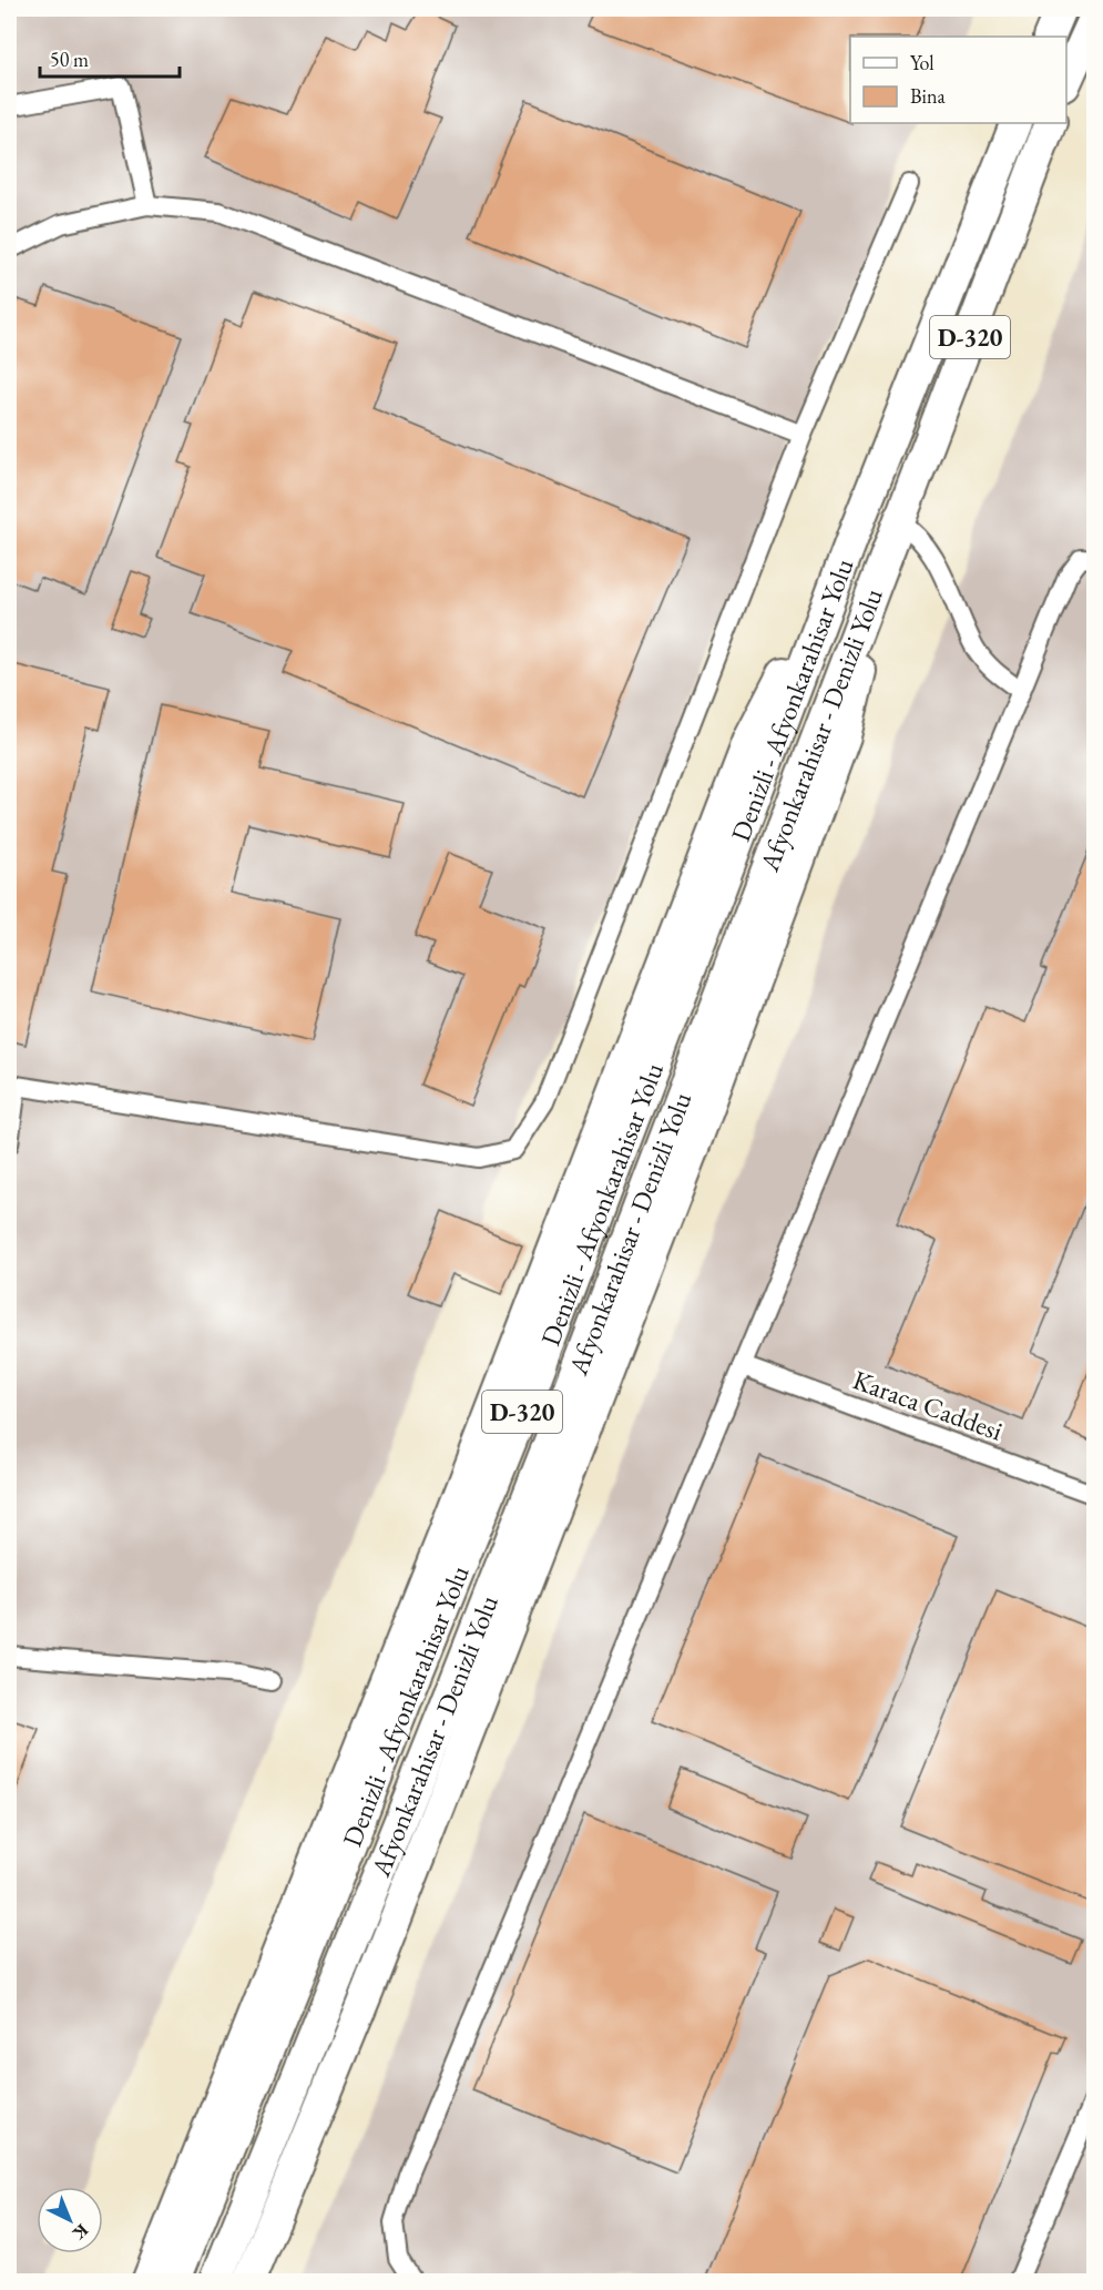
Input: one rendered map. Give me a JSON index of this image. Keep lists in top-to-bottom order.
{
  "streets": {
    "highway": ["D-320", "Denizli - Afyonkarahisar Yolu", "Afyonkarahisar - Denizli Yolu"],
    "street": ["Karaca Caddesi"]
  },
  "crossings": [
    ["Denizli - Afyonkarahisar Yolu", "Afyonkarahisar - Denizli Yolu"]
  ],
  "legend": ["Yol", "Bina"],
  "scale_bar": "50 m",
  "north": "bottom right"
}
